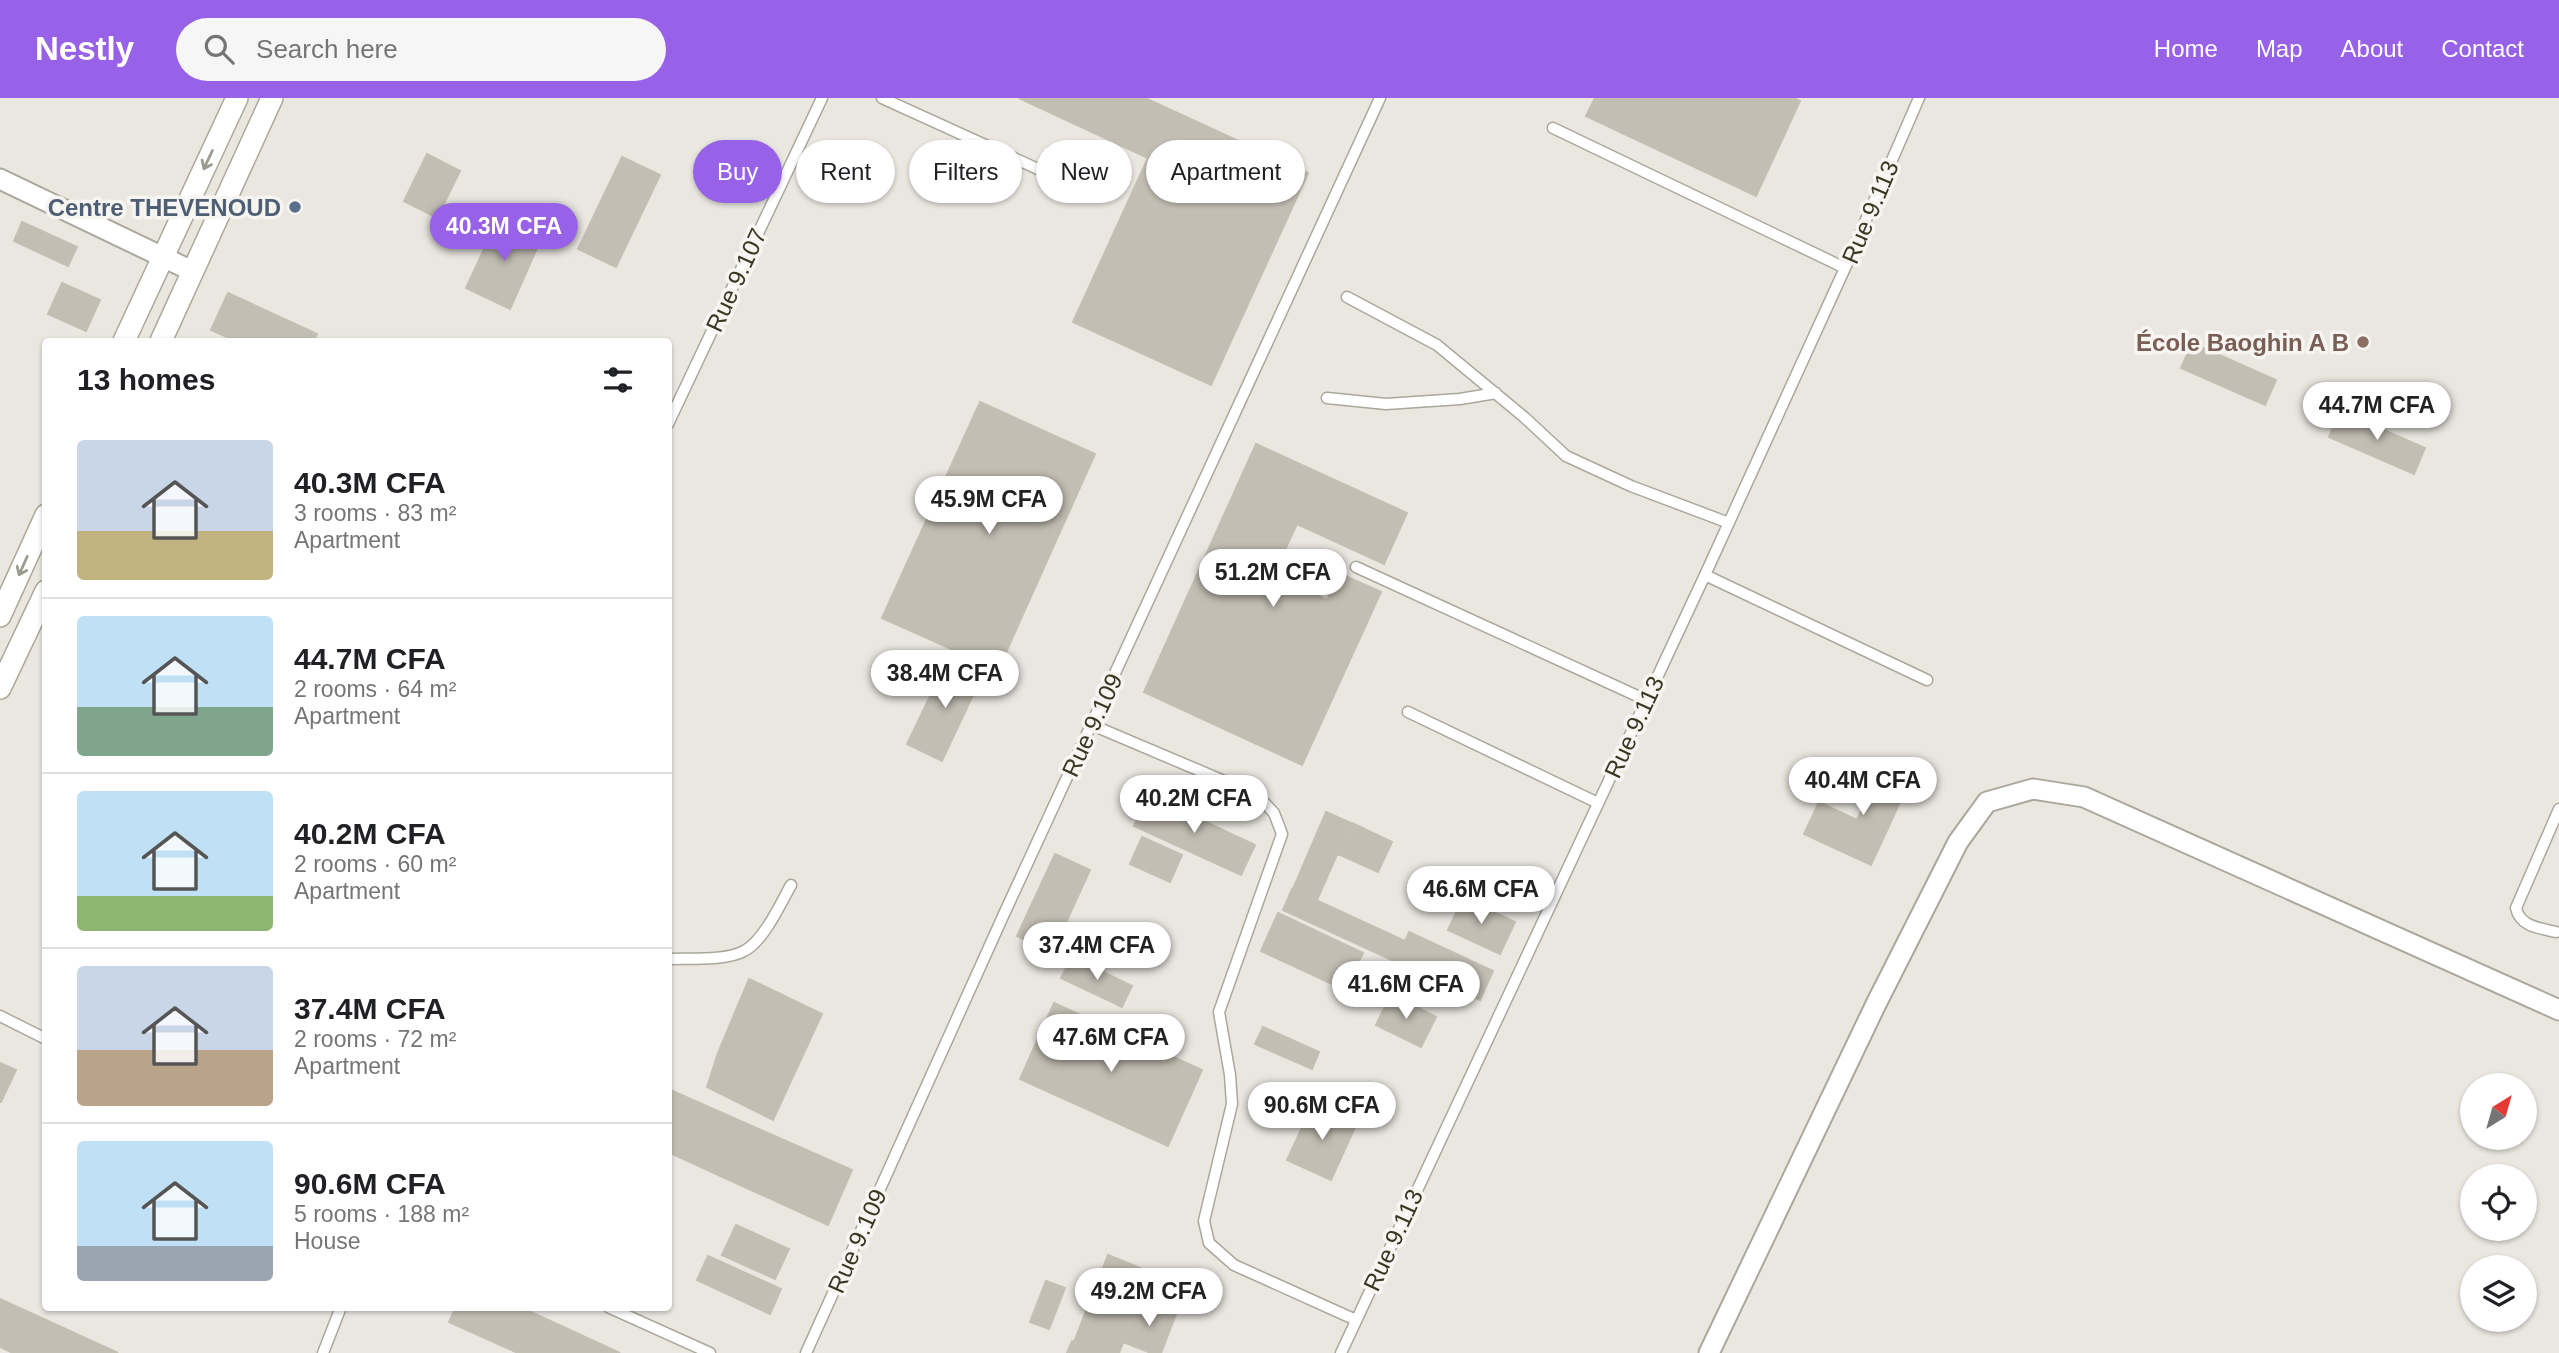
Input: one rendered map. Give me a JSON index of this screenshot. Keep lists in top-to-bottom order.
{
  "streets": {
    "lane": ["Rue 9.113", "Rue 9.107", "Rue 9.109"]
  },
  "places": ["Centre THEVENOUD", "École Baoghin A B"],
  "north": "top right",
  "page": {
    "header": "Nestly",
    "search": "Search here",
    "nav": [
      "Home",
      "Map",
      "About",
      "Contact"
    ],
    "chip": [
      "Buy",
      "Rent",
      "Filters",
      "New",
      "Apartment"
    ],
    "price": [
      "40.3M CFA",
      "44.7M CFA",
      "45.9M CFA",
      "51.2M CFA",
      "38.4M CFA",
      "40.4M CFA",
      "40.2M CFA",
      "46.6M CFA",
      "37.4M CFA",
      "41.6M CFA",
      "47.6M CFA",
      "90.6M CFA",
      "49.2M CFA"
    ],
    "heading": "13 homes",
    "list": [
      {
        "name": "40.3M CFA",
        "note": "3 rooms · 83 m² · Apartment"
      },
      {
        "name": "44.7M CFA",
        "note": "2 rooms · 64 m² · Apartment"
      },
      {
        "name": "40.2M CFA",
        "note": "2 rooms · 60 m² · Apartment"
      },
      {
        "name": "37.4M CFA",
        "note": "2 rooms · 72 m² · Apartment"
      },
      {
        "name": "90.6M CFA",
        "note": "5 rooms · 188 m² · House"
      }
    ]
  }
}
